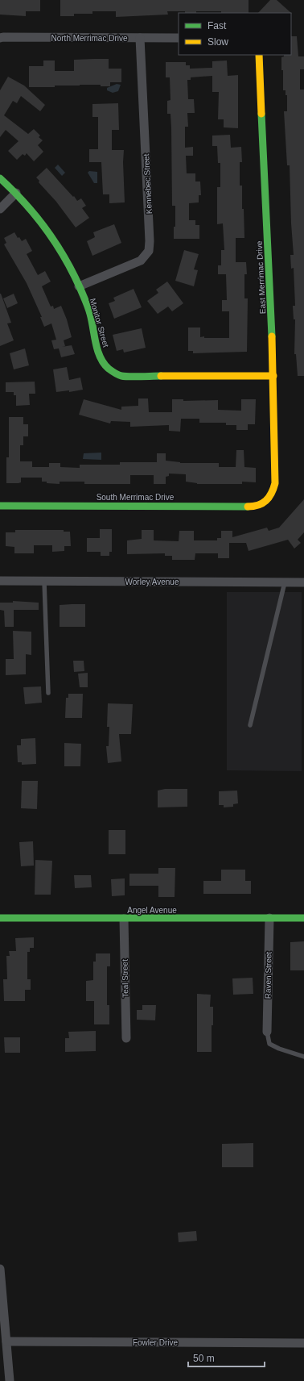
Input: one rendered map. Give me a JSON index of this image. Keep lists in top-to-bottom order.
{
  "streets": {
    "street": [
      "North Merrimac Drive",
      "Kennebec Street",
      "East Merrimac Drive",
      "Monitor Street",
      "South Merrimac Drive",
      "Worley Avenue",
      "Angel Avenue",
      "Raven Street",
      "Teal Street",
      "Fowler Drive"
    ]
  },
  "crossings": [
    ["North Merrimac Drive", "Kennebec Street"],
    ["Kennebec Street", "Monitor Street"],
    ["East Merrimac Drive", "Monitor Street"],
    ["East Merrimac Drive", "South Merrimac Drive"],
    ["Angel Avenue", "Raven Street"],
    ["Angel Avenue", "Teal Street"]
  ],
  "legend": ["Fast", "Slow"],
  "scale_bar": "50 m"
}
